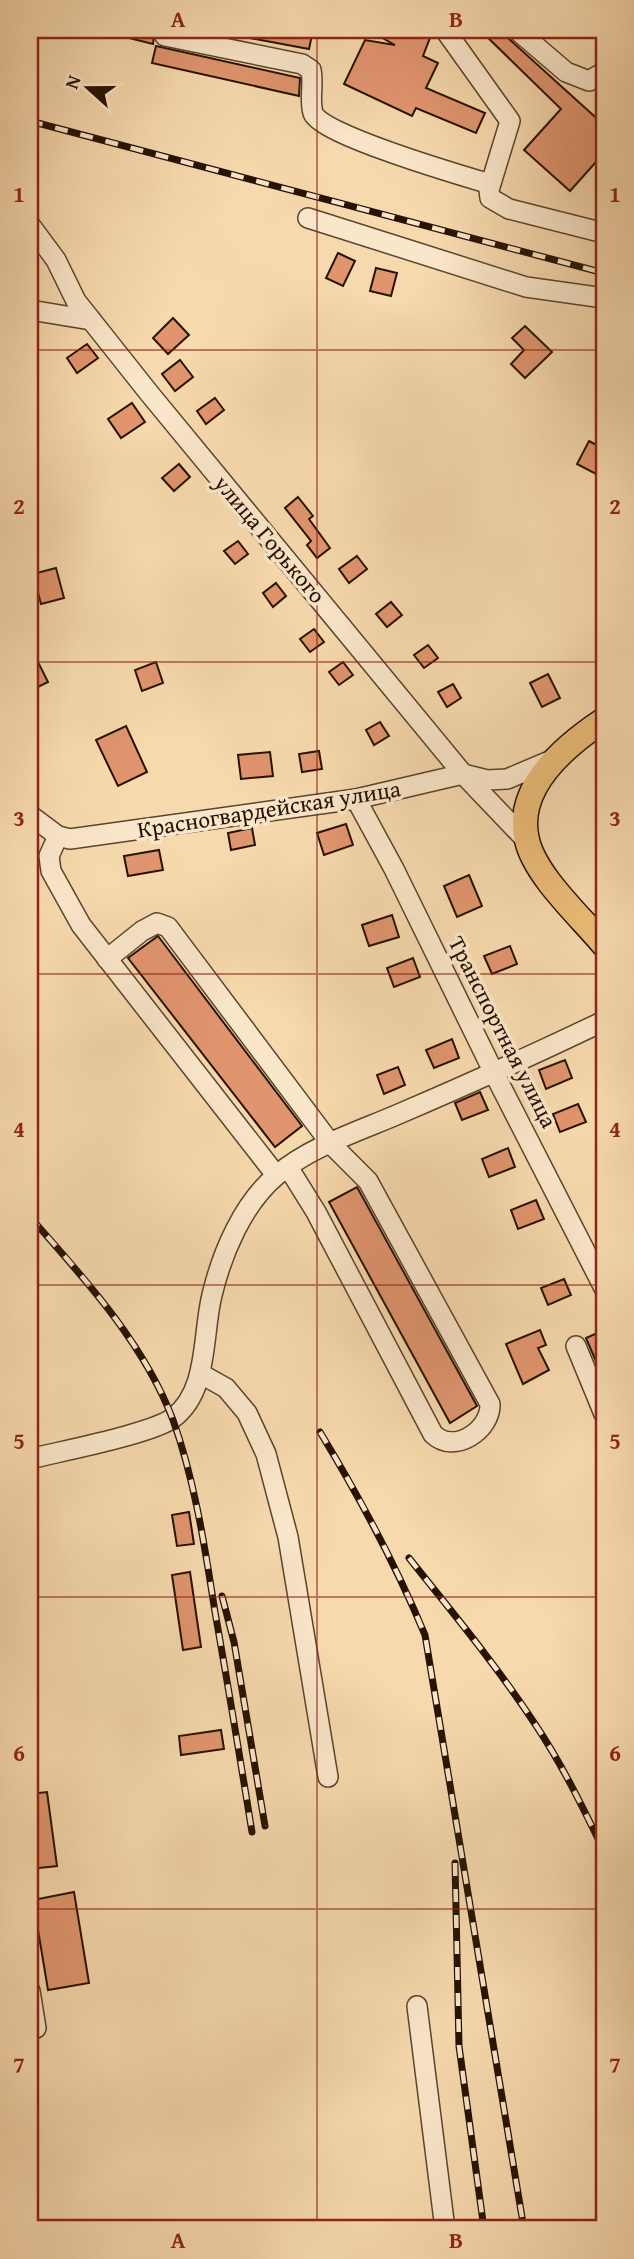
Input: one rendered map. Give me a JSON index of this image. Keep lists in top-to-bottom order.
{
  "streets": {
    "main road": ["улица Горького"],
    "lane": ["Красногвардейская улица", "Транспортная улица"]
  },
  "crossings": [
    ["улица Горького", "Красногвардейская улица"],
    ["Красногвардейская улица", "Транспортная улица"]
  ],
  "north": "left",
  "grid": {
    "columns": ["A", "B"],
    "rows": [
      "1",
      "2",
      "3",
      "4",
      "5",
      "6",
      "7"
    ]
  }
}
